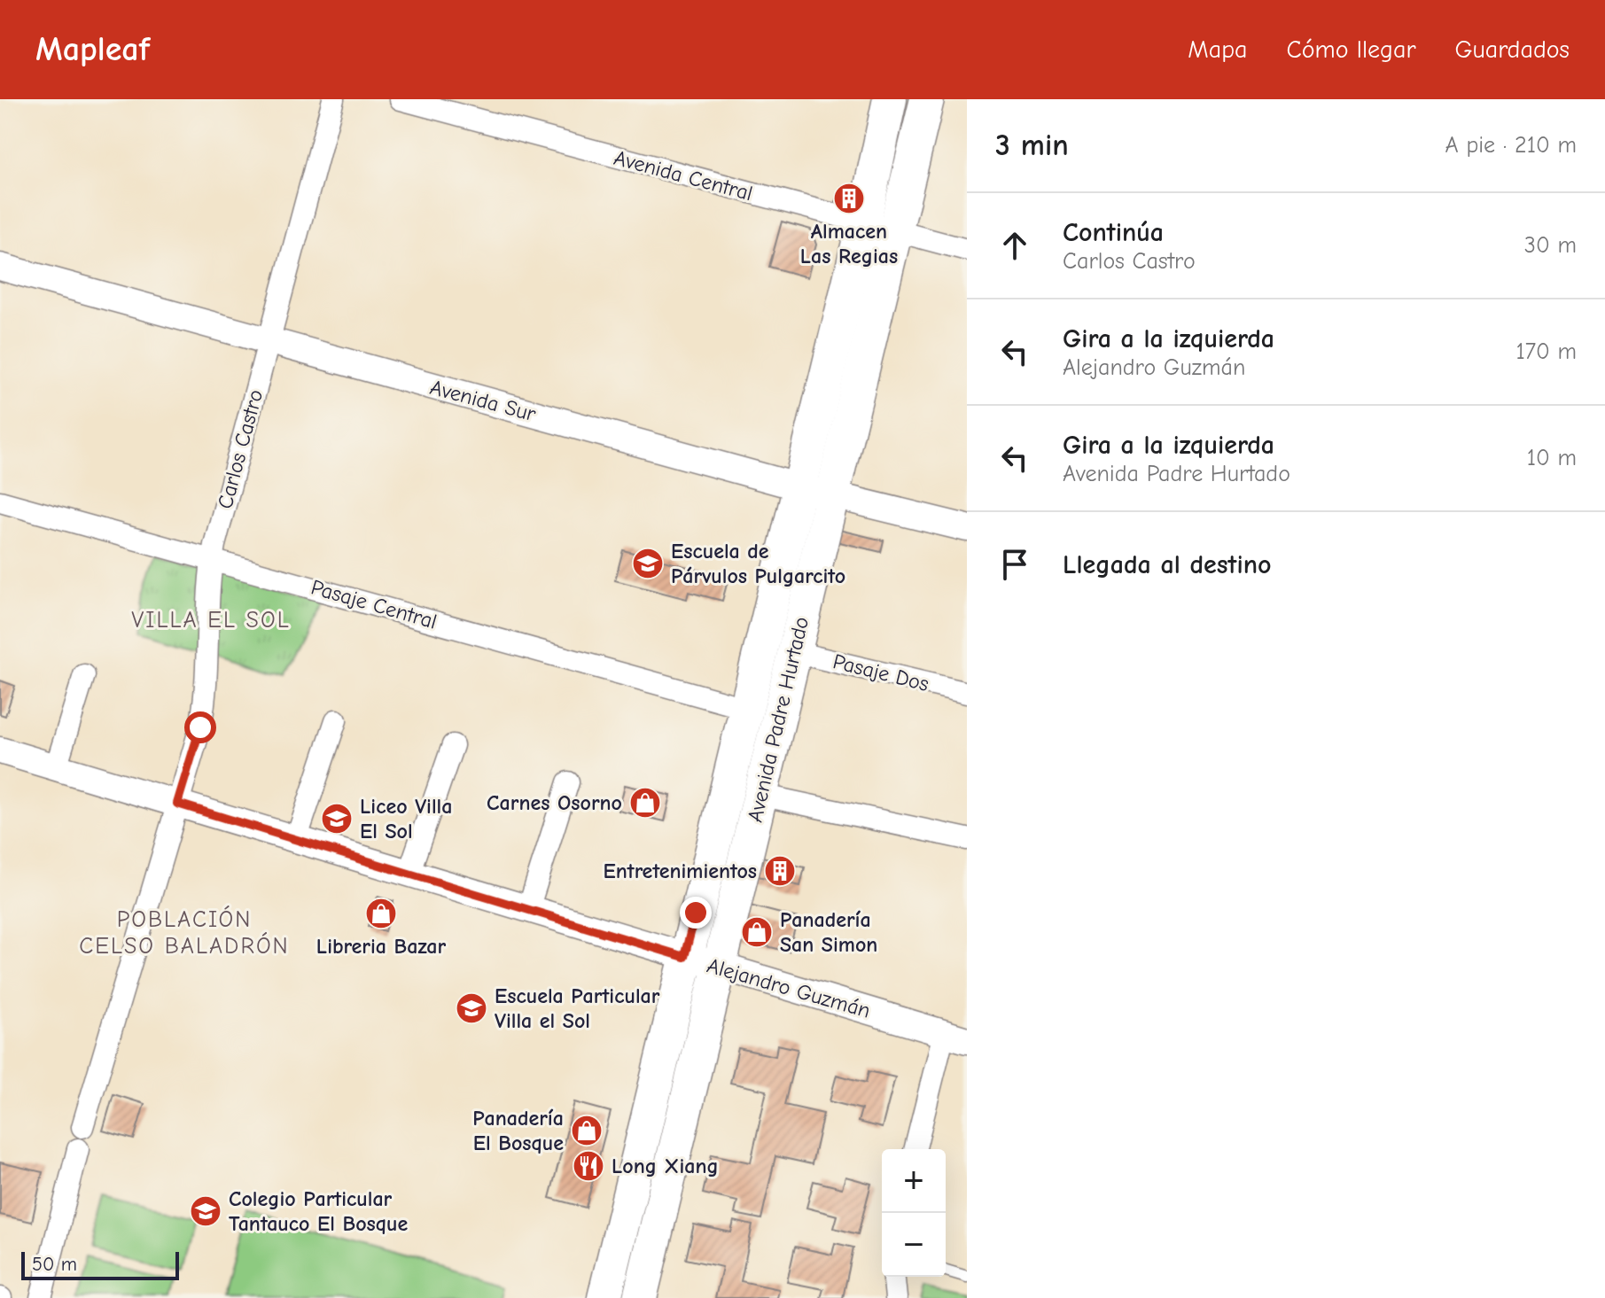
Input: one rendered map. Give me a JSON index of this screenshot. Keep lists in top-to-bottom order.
{
  "streets": {
    "main road": ["Avenida Padre Hurtado"],
    "street": [
      "Avenida Central",
      "Avenida Sur",
      "Carlos Castro",
      "Pasaje Central",
      "Pasaje Dos",
      "Alejandro Guzmán"
    ]
  },
  "crossings": [
    ["Avenida Central", "Avenida Padre Hurtado"],
    ["Avenida Sur", "Carlos Castro"],
    ["Avenida Sur", "Avenida Padre Hurtado"],
    ["Carlos Castro", "Pasaje Central"],
    ["Carlos Castro", "Alejandro Guzmán"],
    ["Pasaje Central", "Avenida Padre Hurtado"],
    ["Pasaje Dos", "Avenida Padre Hurtado"],
    ["Avenida Padre Hurtado", "Alejandro Guzmán"]
  ],
  "districts": ["VILLA EL SOL", "POBLACIÓN CELSO BALADRÓN"],
  "places": {
    "building": ["Almacen Las Regias", "Entretenimientos"],
    "school or university": [
      "Escuela de Párvulos Pulgarcito",
      "Liceo Villa El Sol",
      "Escuela Particular Villa el Sol",
      "Colegio Particular Tantauco El Bosque"
    ],
    "shop": [
      "Carnes Osorno",
      "Libreria Bazar",
      "Panadería San Simon",
      "Panadería El Bosque"
    ],
    "restaurant": ["Long Xiang"]
  },
  "scale_bar": "50 m",
  "page": {
    "header": "Mapleaf",
    "nav": ["Mapa", "Cómo llegar", "Guardados"],
    "heading": ["3 min", "A pie · 210 m"],
    "list": [
      ["Continúa", "Carlos Castro", "30 m"],
      ["Gira a la izquierda", "Alejandro Guzmán", "170 m"],
      ["Gira a la izquierda", "Avenida Padre Hurtado", "10 m"],
      "Llegada al destino"
    ],
    "map_buttons": ["+", "−"],
    "scale": "50 m"
  }
}
